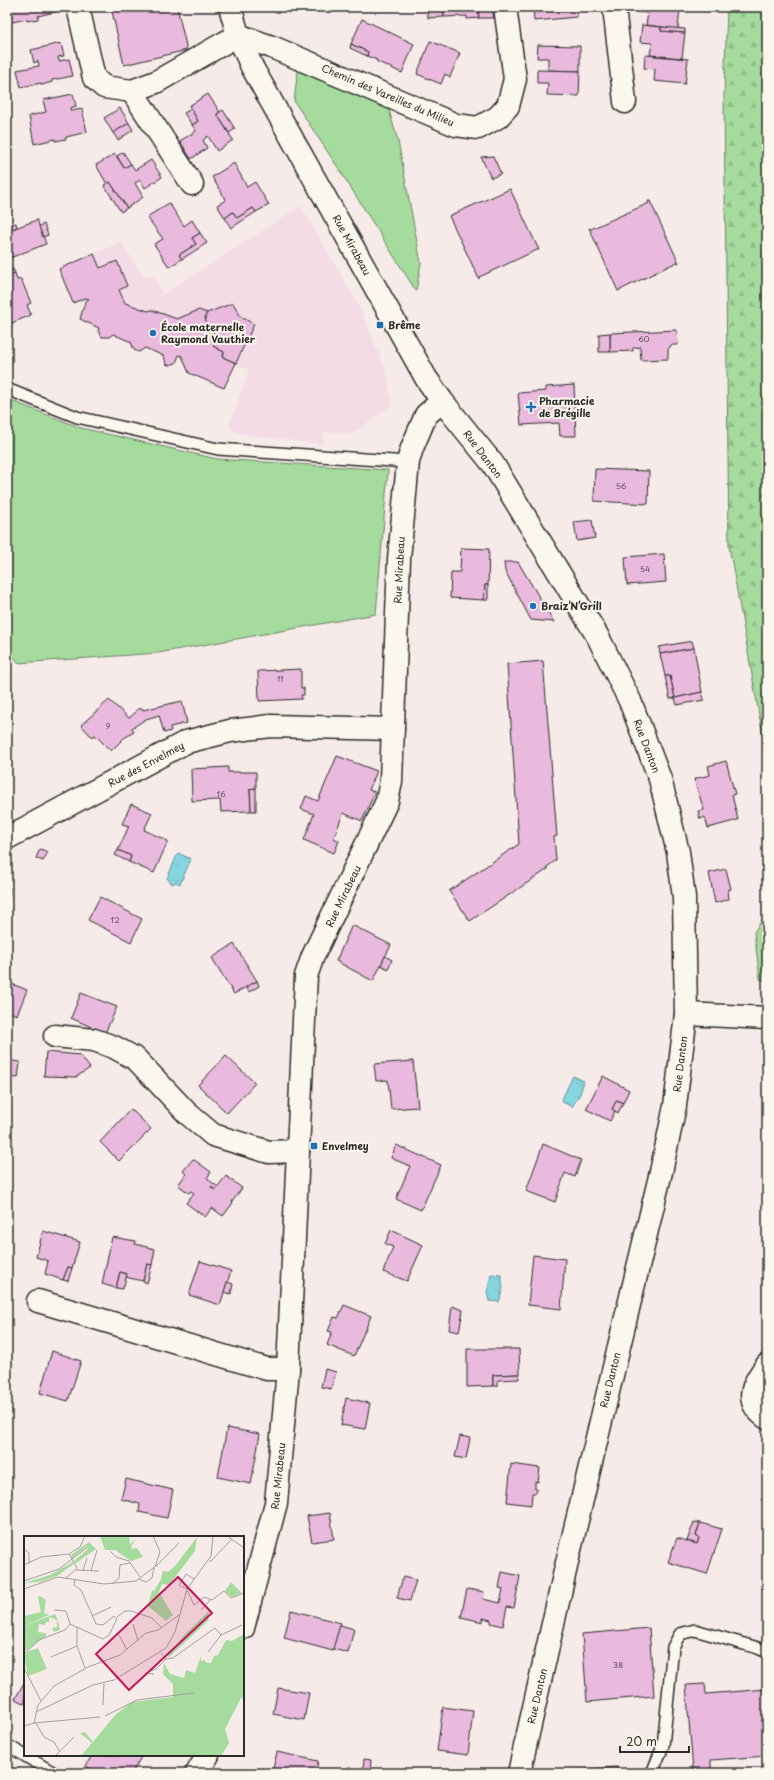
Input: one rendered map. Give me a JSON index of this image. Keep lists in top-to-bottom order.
{
  "streets": {
    "street": [
      "Chemin des Vareilles du Milieu",
      "Rue Mirabeau",
      "Rue Danton",
      "Rue des Envelmey"
    ]
  },
  "crossings": [
    ["Chemin des Vareilles du Milieu", "Rue Mirabeau"],
    ["Rue Mirabeau", "Rue Danton"],
    ["Rue Mirabeau", "Rue des Envelmey"]
  ],
  "places": {
    "transit": ["Brême", "Envelmey"],
    "other": ["École maternelle Raymond Vauthier", "Braiz’N’Grill"],
    "health": ["Pharmacie de Brégille"]
  },
  "house_numbers": [
    "60",
    "56",
    "54",
    "11",
    "9",
    "16",
    "12",
    "38"
  ],
  "scale_bar": "20 m"
}
